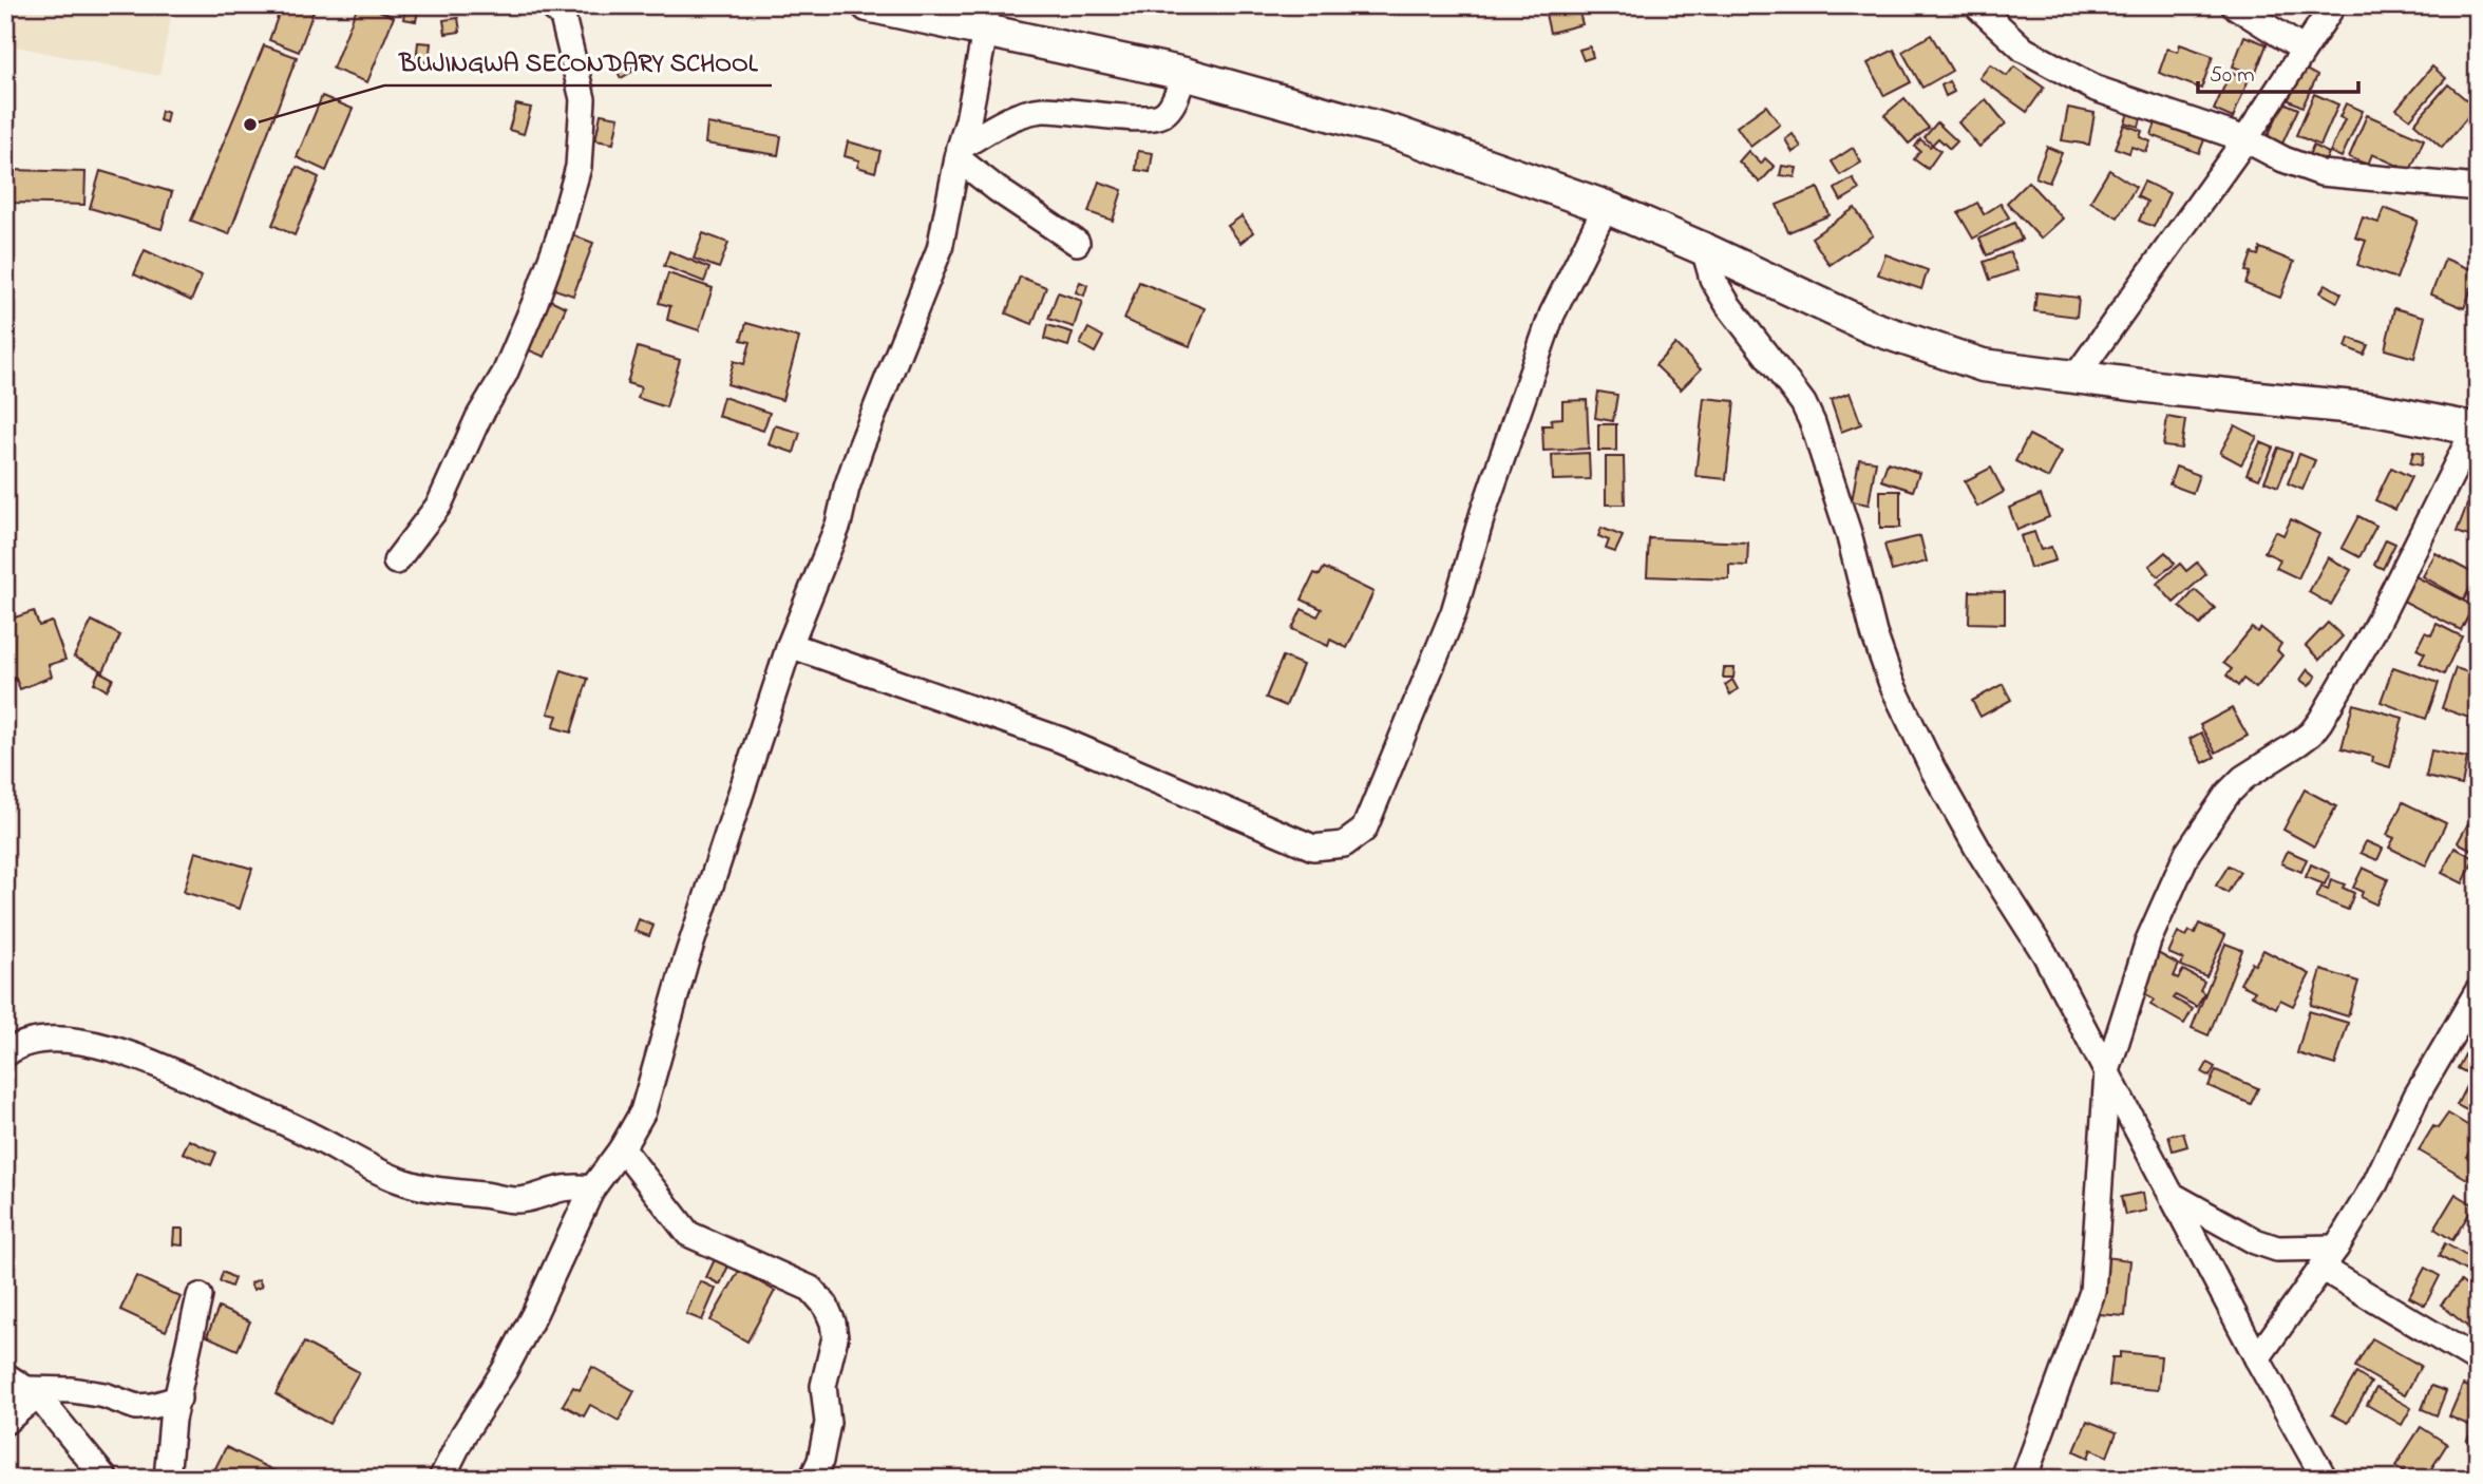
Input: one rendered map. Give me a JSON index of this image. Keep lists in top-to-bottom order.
{
  "places": ["BUJINGWA SECONDARY SCHOOL"],
  "scale_bar": "50 m"
}
